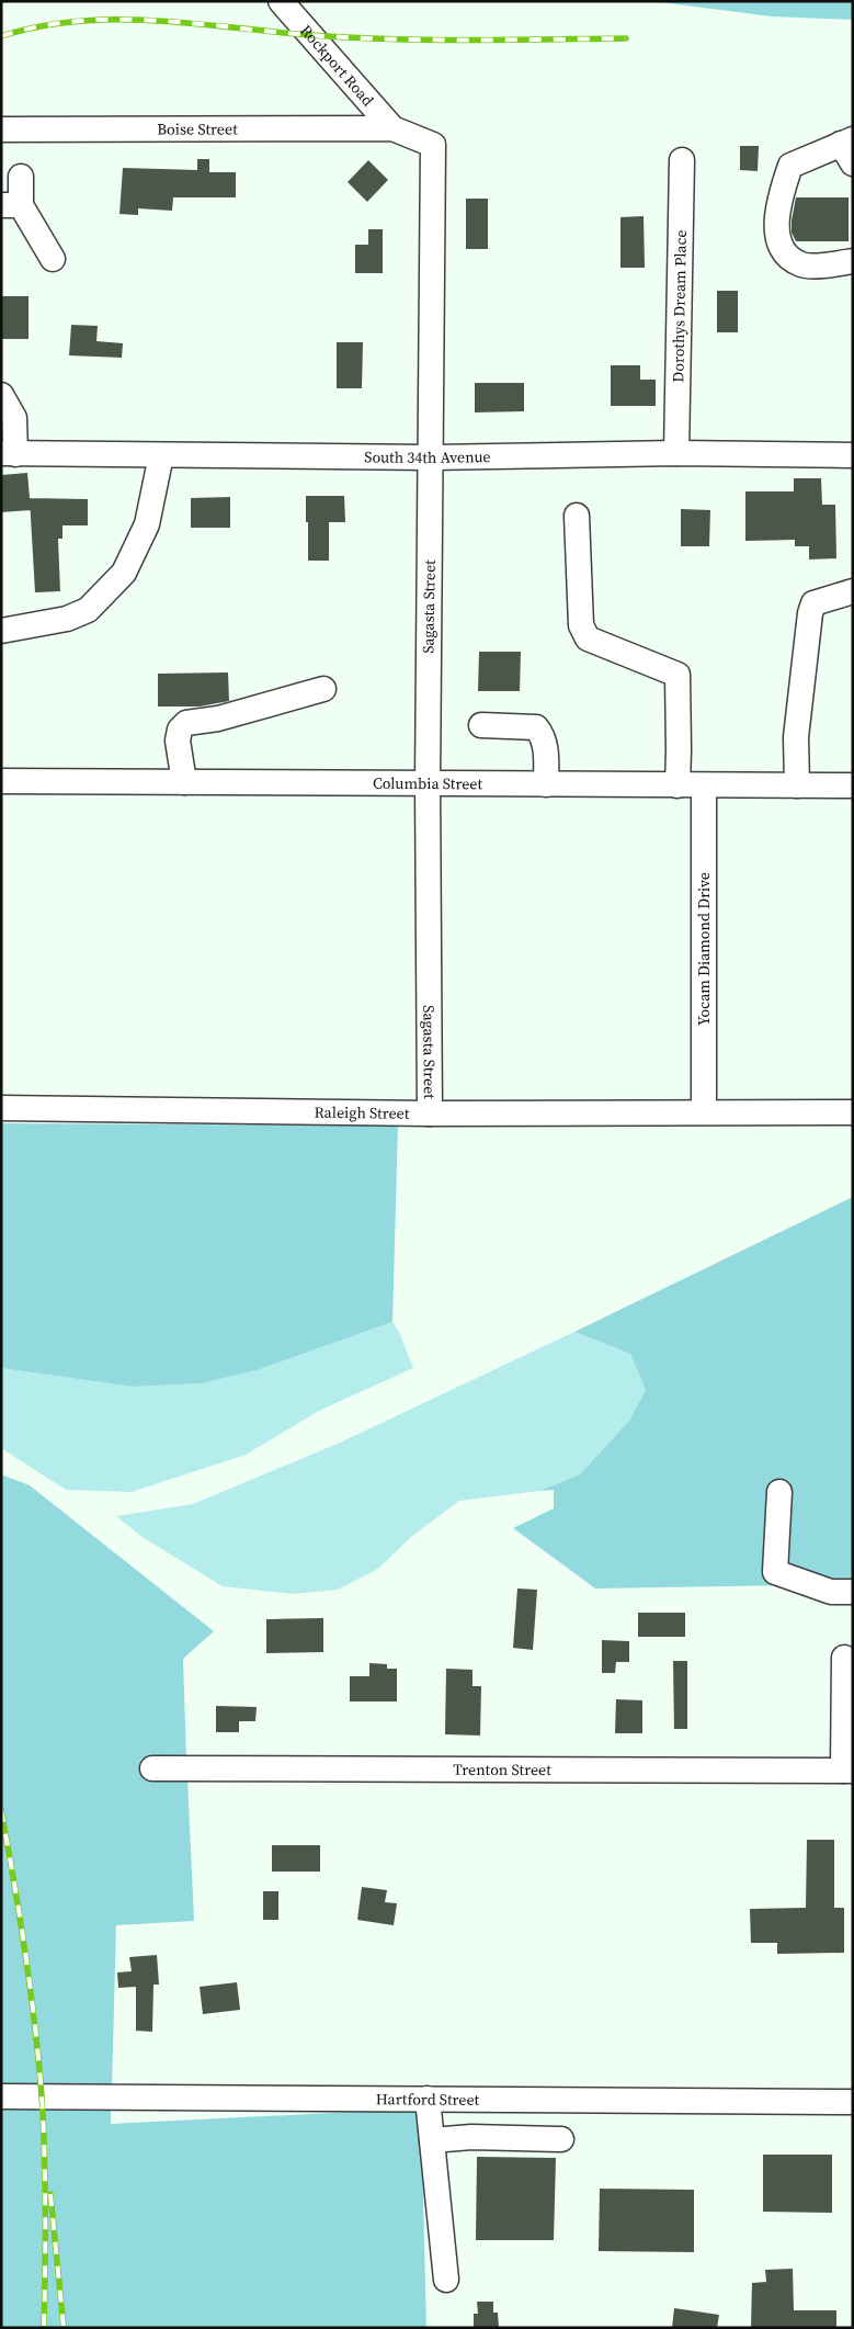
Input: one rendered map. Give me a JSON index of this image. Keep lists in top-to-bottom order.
{
  "streets": {
    "street": [
      "Rockport Road",
      "Boise Street",
      "Dorothys Dream Place",
      "South 34th Avenue",
      "Sagasta Street",
      "Columbia Street",
      "Yocam Diamond Drive",
      "Raleigh Street",
      "Trenton Street",
      "Hartford Street"
    ]
  },
  "crossings": [
    ["Rockport Road", "Boise Street"],
    ["Rockport Road", "Sagasta Street"],
    ["Boise Street", "Sagasta Street"],
    ["Dorothys Dream Place", "South 34th Avenue"],
    ["South 34th Avenue", "Sagasta Street"],
    ["Sagasta Street", "Columbia Street"],
    ["Sagasta Street", "Raleigh Street"],
    ["Columbia Street", "Yocam Diamond Drive"],
    ["Yocam Diamond Drive", "Raleigh Street"]
  ]
}
